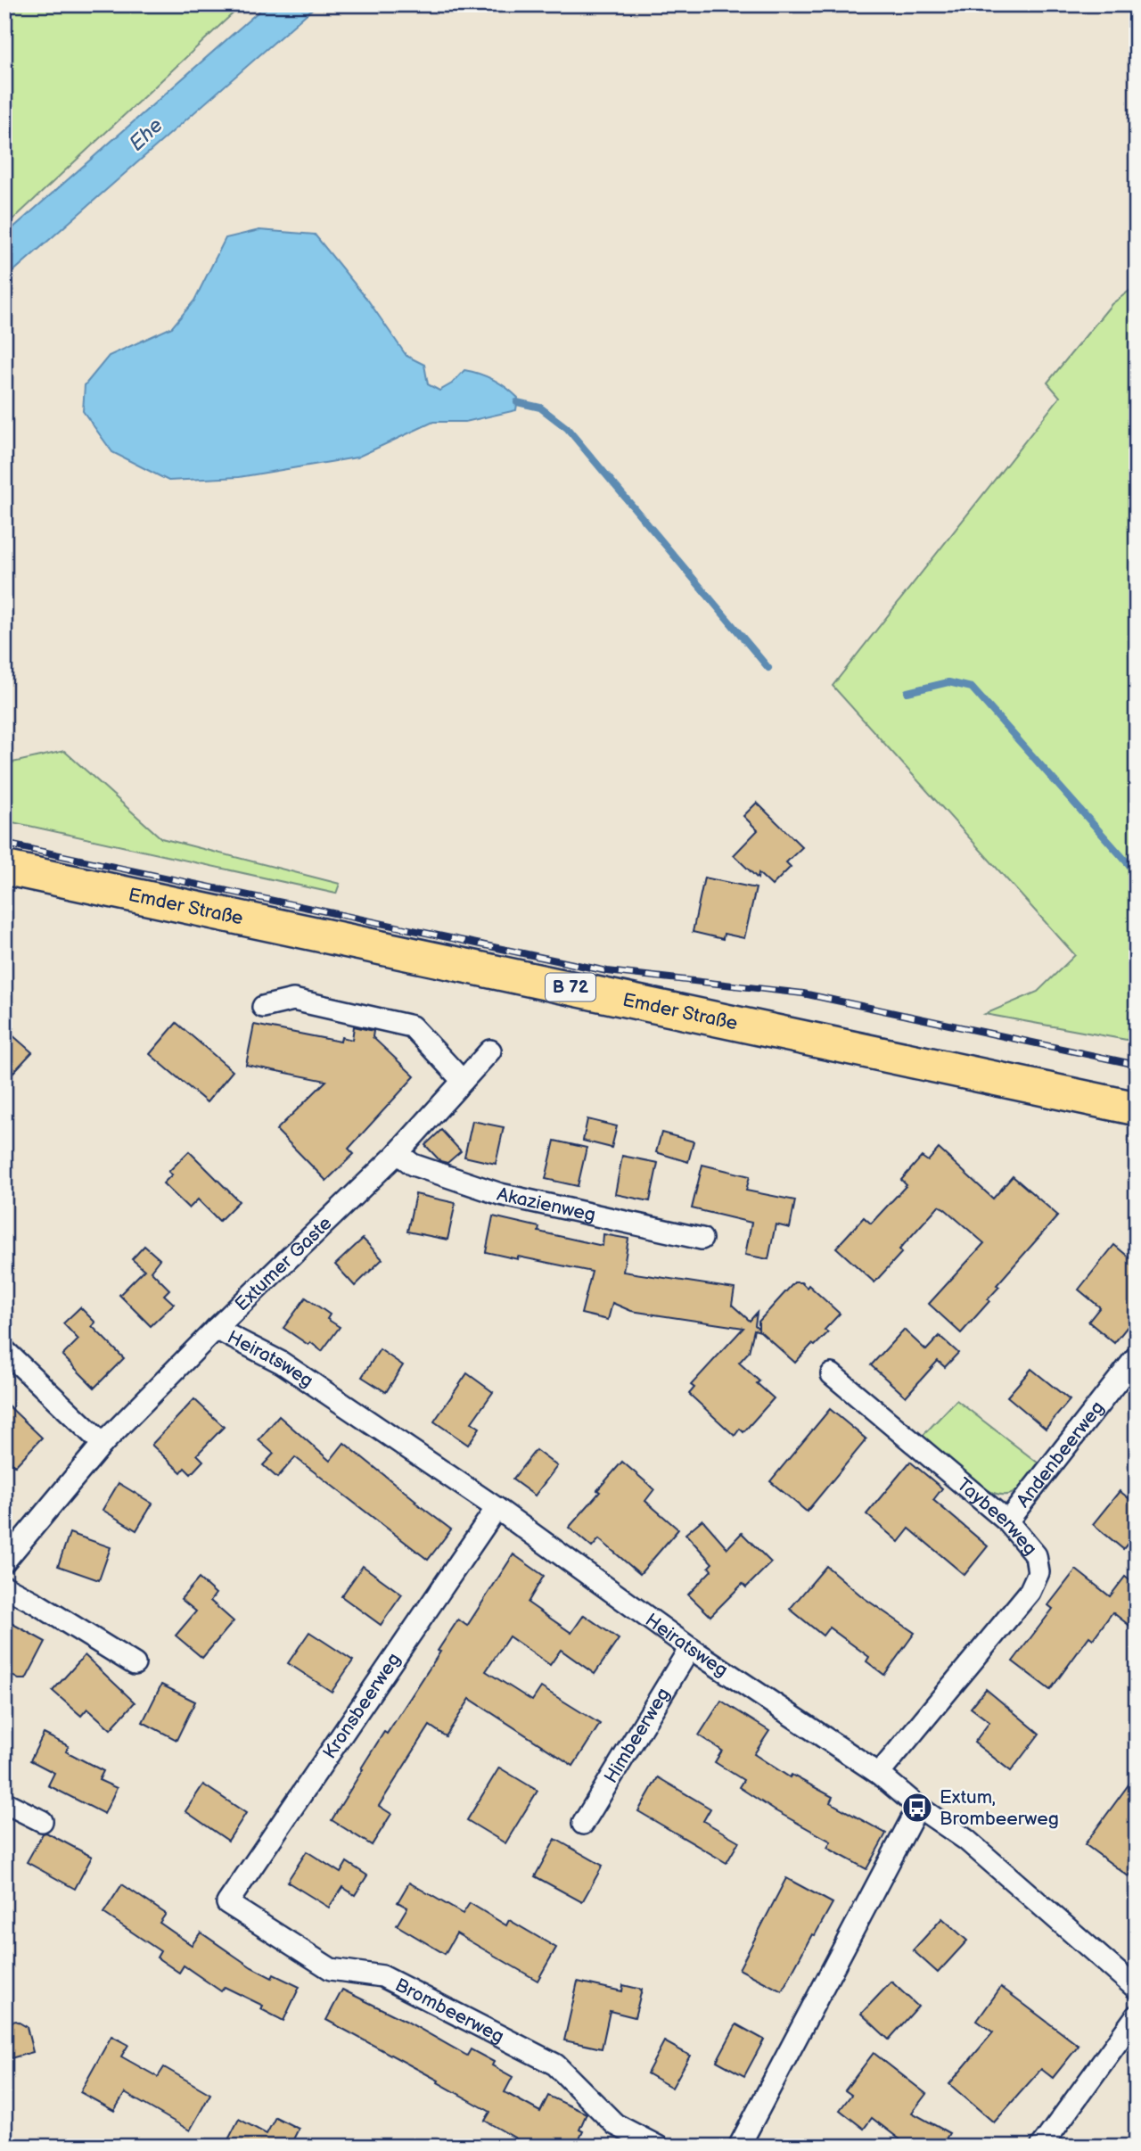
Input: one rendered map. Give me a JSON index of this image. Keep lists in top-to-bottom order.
{
  "streets": {
    "main road": ["Emder Straße", "B 72"],
    "street": [
      "Akazienweg",
      "Extumer Gaste",
      "Heiratsweg",
      "Andenbeerweg",
      "Taybeerweg",
      "Kronsbeerweg",
      "Himbeerweg",
      "Brombeerweg"
    ]
  },
  "crossings": [
    ["Akazienweg", "Extumer Gaste"],
    ["Extumer Gaste", "Heiratsweg"],
    ["Heiratsweg", "Taybeerweg"],
    ["Heiratsweg", "Kronsbeerweg"],
    ["Heiratsweg", "Himbeerweg"],
    ["Andenbeerweg", "Taybeerweg"],
    ["Kronsbeerweg", "Brombeerweg"]
  ],
  "water": ["Ehe"],
  "places": {
    "bus stop": ["Extum, Brombeerweg"]
  }
}
